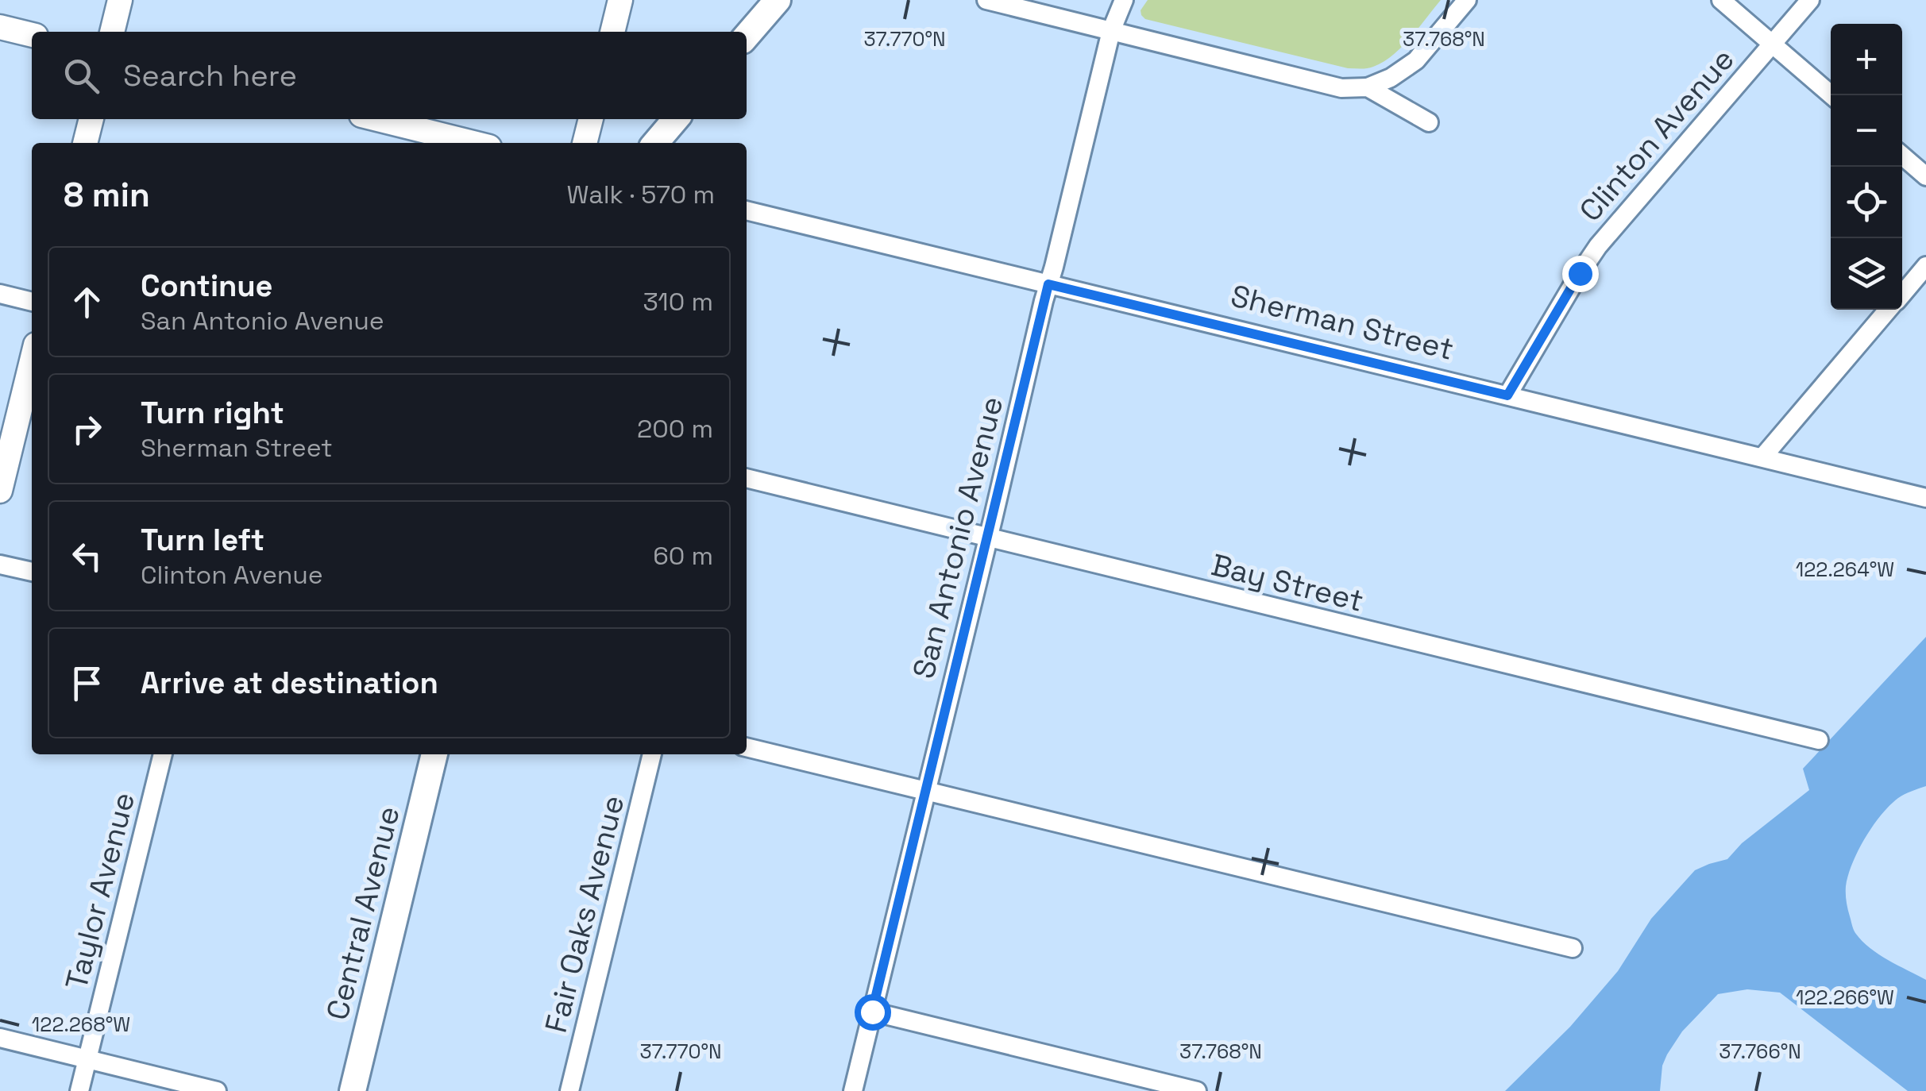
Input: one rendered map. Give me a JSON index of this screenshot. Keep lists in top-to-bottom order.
{
  "streets": {
    "main road": ["Central Avenue"],
    "street": [
      "Clinton Avenue",
      "Sherman Street",
      "San Antonio Avenue",
      "Bay Street",
      "Taylor Avenue",
      "Fair Oaks Avenue"
    ]
  },
  "crossings": [
    ["Clinton Avenue", "Sherman Street"],
    ["Sherman Street", "San Antonio Avenue"],
    ["San Antonio Avenue", "Bay Street"]
  ],
  "page": {
    "map_buttons": ["+", "−"],
    "search": "Search here",
    "heading": ["8 min", "Walk · 570 m"],
    "list": [
      ["Continue", "San Antonio Avenue", "310 m"],
      ["Turn right", "Sherman Street", "200 m"],
      ["Turn left", "Clinton Avenue", "60 m"],
      "Arrive at destination"
    ]
  },
  "coordinates": [
    "37.770°N",
    "37.768°N",
    "122.264°W",
    "122.266°W",
    "122.268°W",
    "37.766°N"
  ]
}
